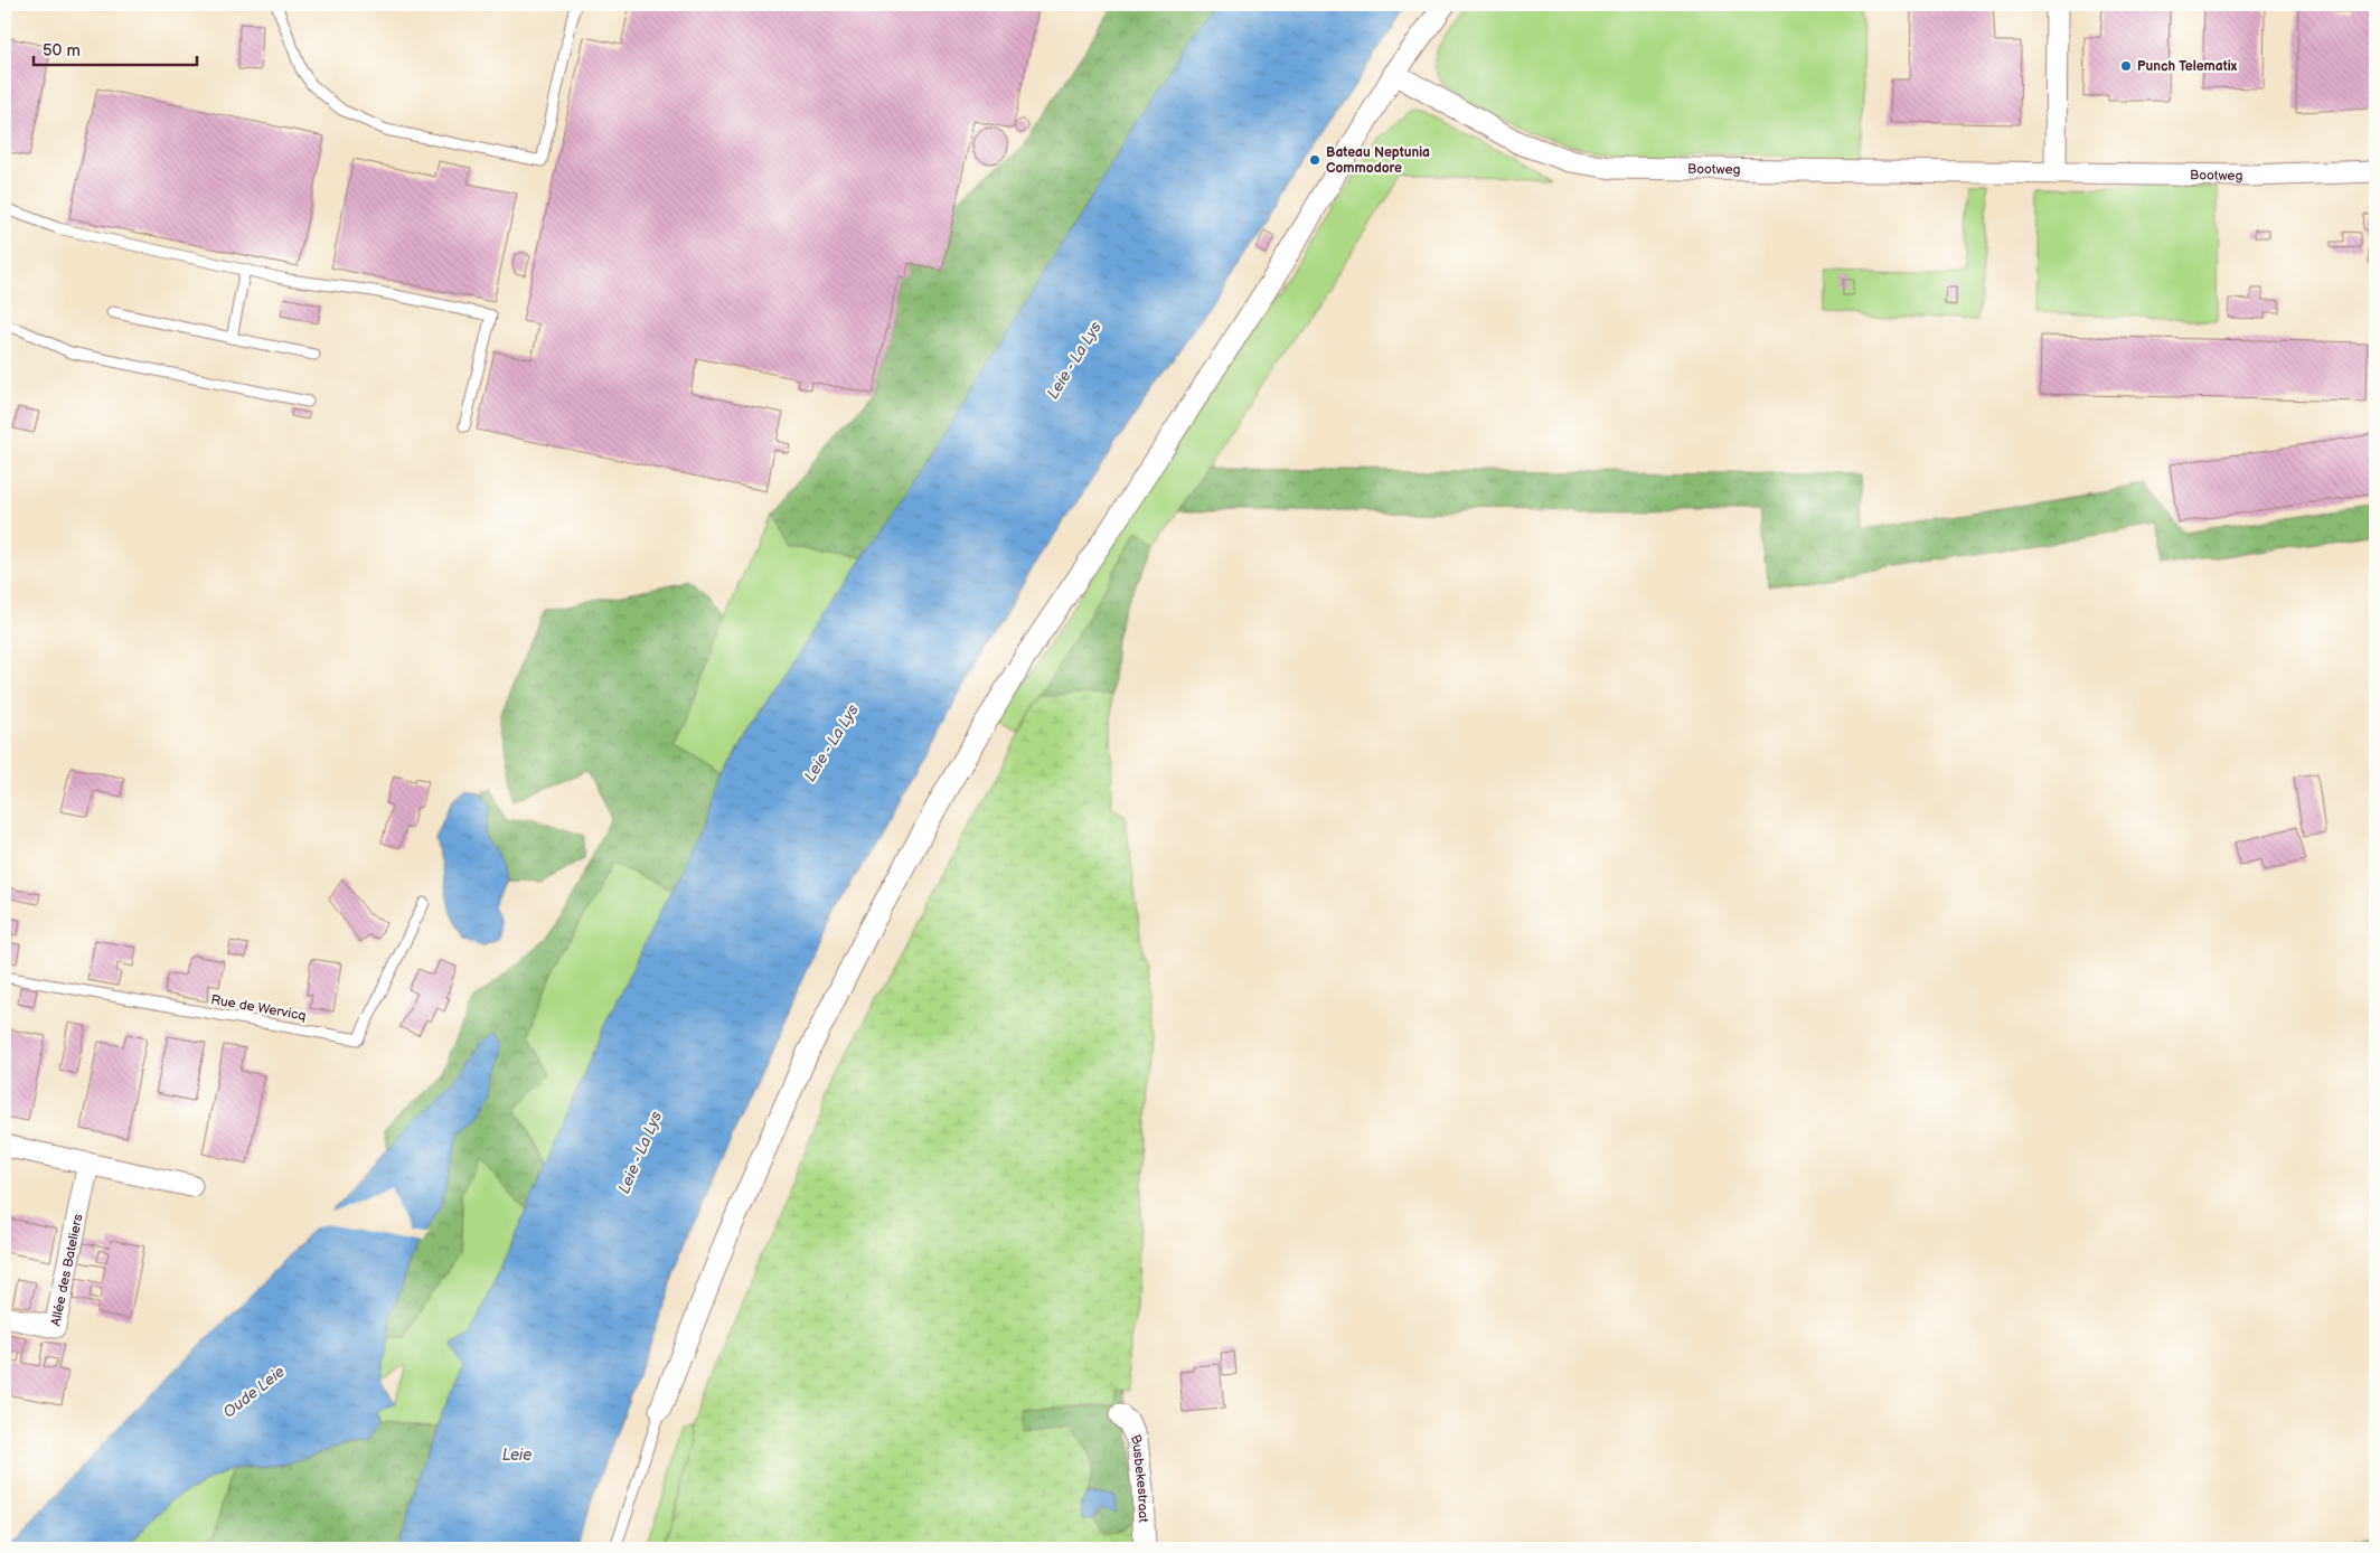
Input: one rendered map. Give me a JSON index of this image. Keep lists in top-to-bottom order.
{
  "streets": {
    "street": ["Bootweg", "Allée des Bateliers", "Busbekestraat"],
    "lane": ["Rue de Wervicq"]
  },
  "water": ["Leie - La Lys", "Oude Leie", "Leie"],
  "places": ["Punch Telematix", "Bateau Neptunia Commodore"],
  "scale_bar": "50 m"
}
